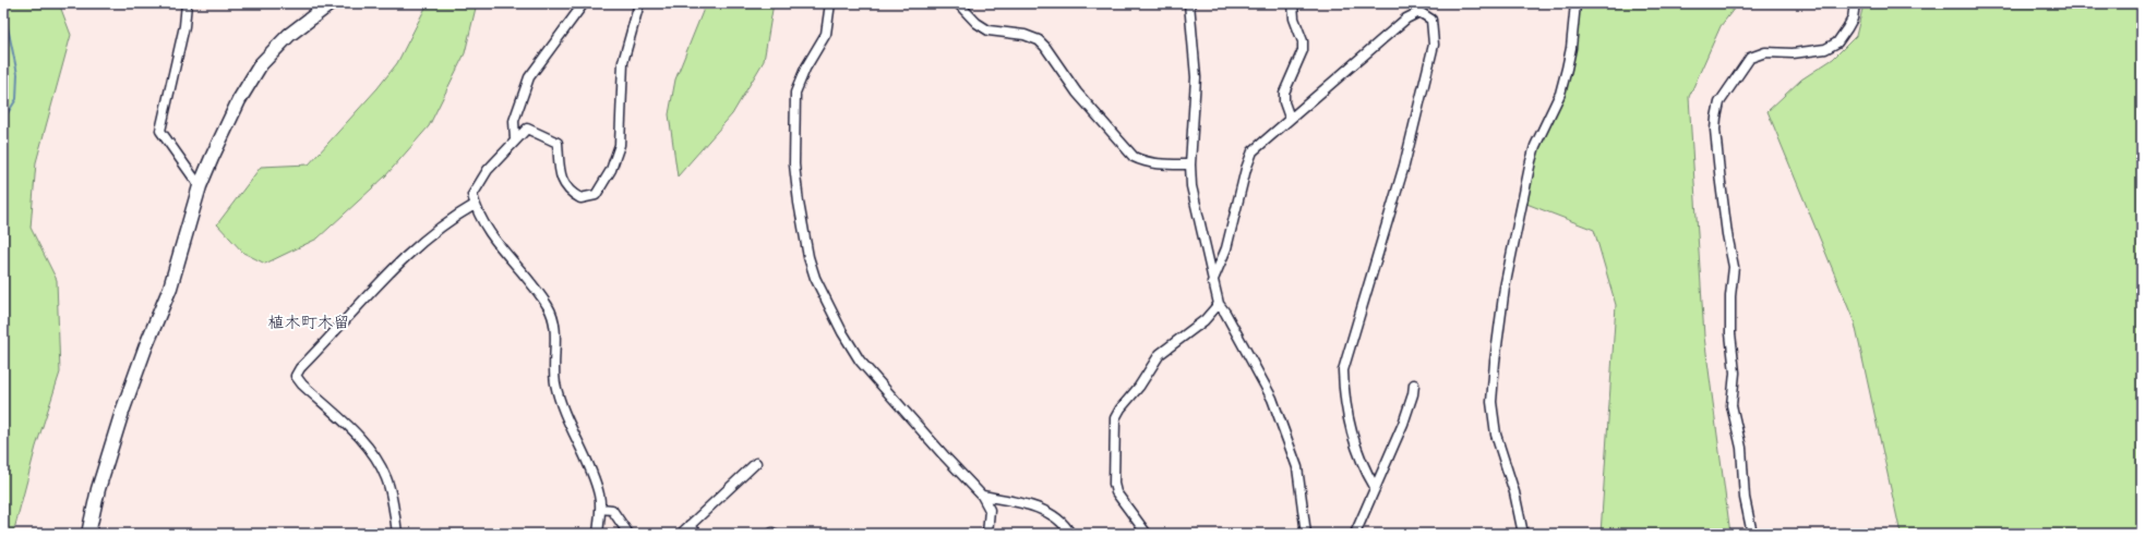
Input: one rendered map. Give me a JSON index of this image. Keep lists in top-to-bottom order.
{
  "districts": ["植木町木留"]
}
